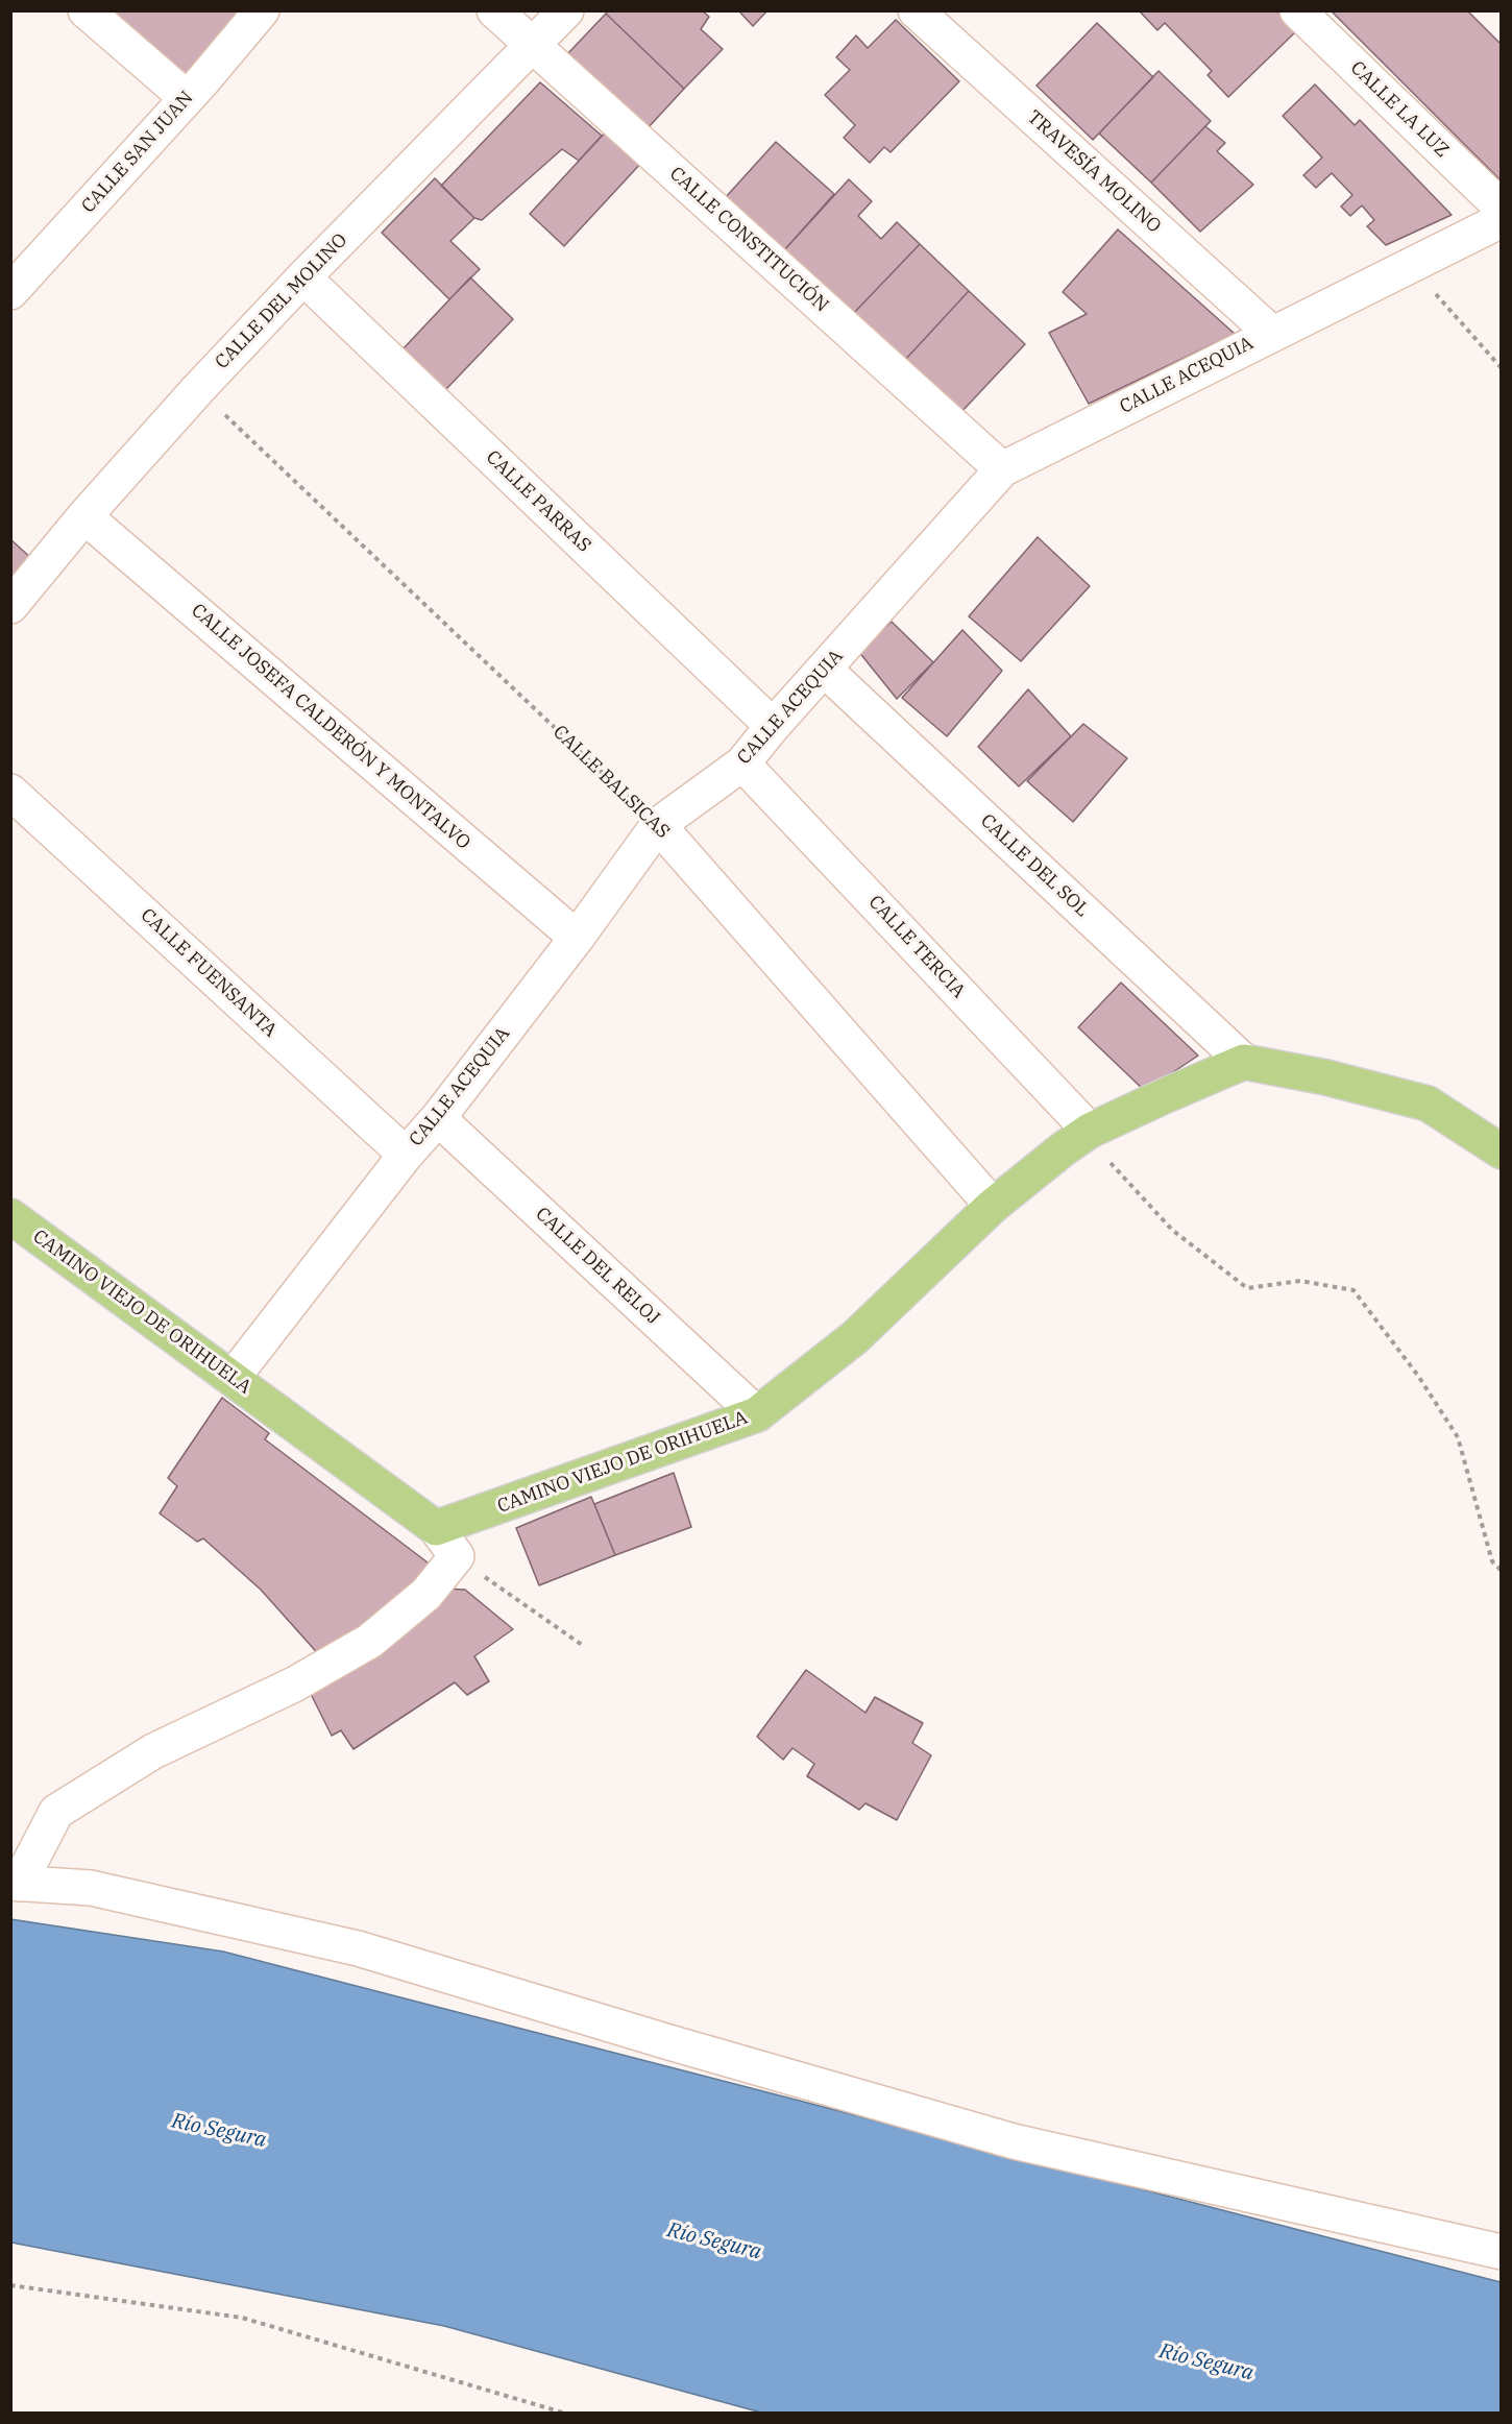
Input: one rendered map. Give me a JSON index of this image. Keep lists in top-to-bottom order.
{
  "streets": {
    "main road": ["CAMINO VIEJO DE ORIHUELA"],
    "street": [
      "CALLE LA LUZ",
      "CALLE SAN JUAN",
      "TRAVESÍA MOLINO",
      "CALLE CONSTITUCIÓN",
      "CALLE DEL MOLINO",
      "CALLE ACEQUIA",
      "CALLE PARRAS",
      "CALLE JOSEFA CALDERÓN Y MONTALVO",
      "CALLE BALSICAS",
      "CALLE DEL SOL",
      "CALLE TERCIA",
      "CALLE FUENSANTA",
      "CALLE DEL RELOJ"
    ]
  },
  "crossings": [
    ["TRAVESÍA MOLINO", "CALLE ACEQUIA"],
    ["CALLE CONSTITUCIÓN", "CALLE DEL MOLINO"],
    ["CALLE CONSTITUCIÓN", "CALLE ACEQUIA"],
    ["CALLE DEL MOLINO", "CALLE PARRAS"],
    ["CALLE DEL MOLINO", "CALLE JOSEFA CALDERÓN Y MONTALVO"],
    ["CALLE DEL MOLINO", "CALLE BALSICAS"],
    ["CALLE ACEQUIA", "CALLE PARRAS"],
    ["CALLE ACEQUIA", "CALLE JOSEFA CALDERÓN Y MONTALVO"],
    ["CALLE ACEQUIA", "CALLE BALSICAS"],
    ["CALLE ACEQUIA", "CALLE DEL SOL"],
    ["CALLE ACEQUIA", "CALLE TERCIA"],
    ["CALLE ACEQUIA", "CALLE FUENSANTA"],
    ["CALLE ACEQUIA", "CALLE DEL RELOJ"],
    ["CALLE ACEQUIA", "CAMINO VIEJO DE ORIHUELA"],
    ["CALLE BALSICAS", "CAMINO VIEJO DE ORIHUELA"],
    ["CALLE DEL SOL", "CAMINO VIEJO DE ORIHUELA"],
    ["CALLE TERCIA", "CAMINO VIEJO DE ORIHUELA"],
    ["CALLE DEL RELOJ", "CAMINO VIEJO DE ORIHUELA"]
  ],
  "water": ["Río Segura"]
}
